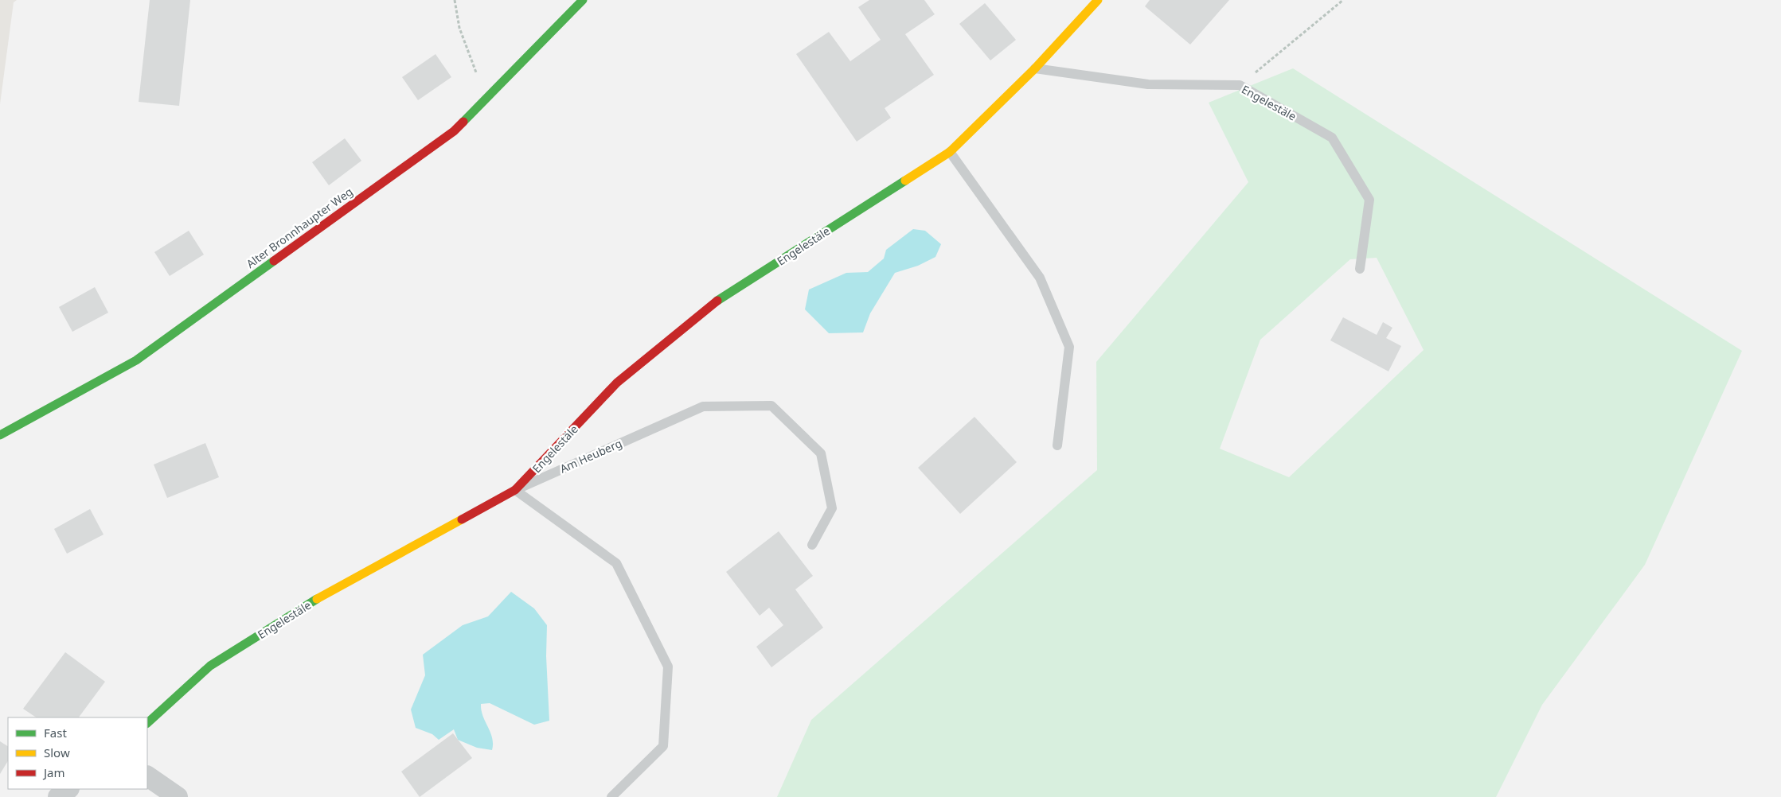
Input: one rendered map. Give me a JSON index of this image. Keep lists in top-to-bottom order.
{
  "streets": {
    "street": ["Engelestäle", "Alter Bronnhaupter Weg"],
    "lane": ["Am Heuberg"]
  },
  "crossings": [
    ["Engelestäle", "Am Heuberg"]
  ],
  "legend": ["Fast", "Slow", "Jam"]
}
